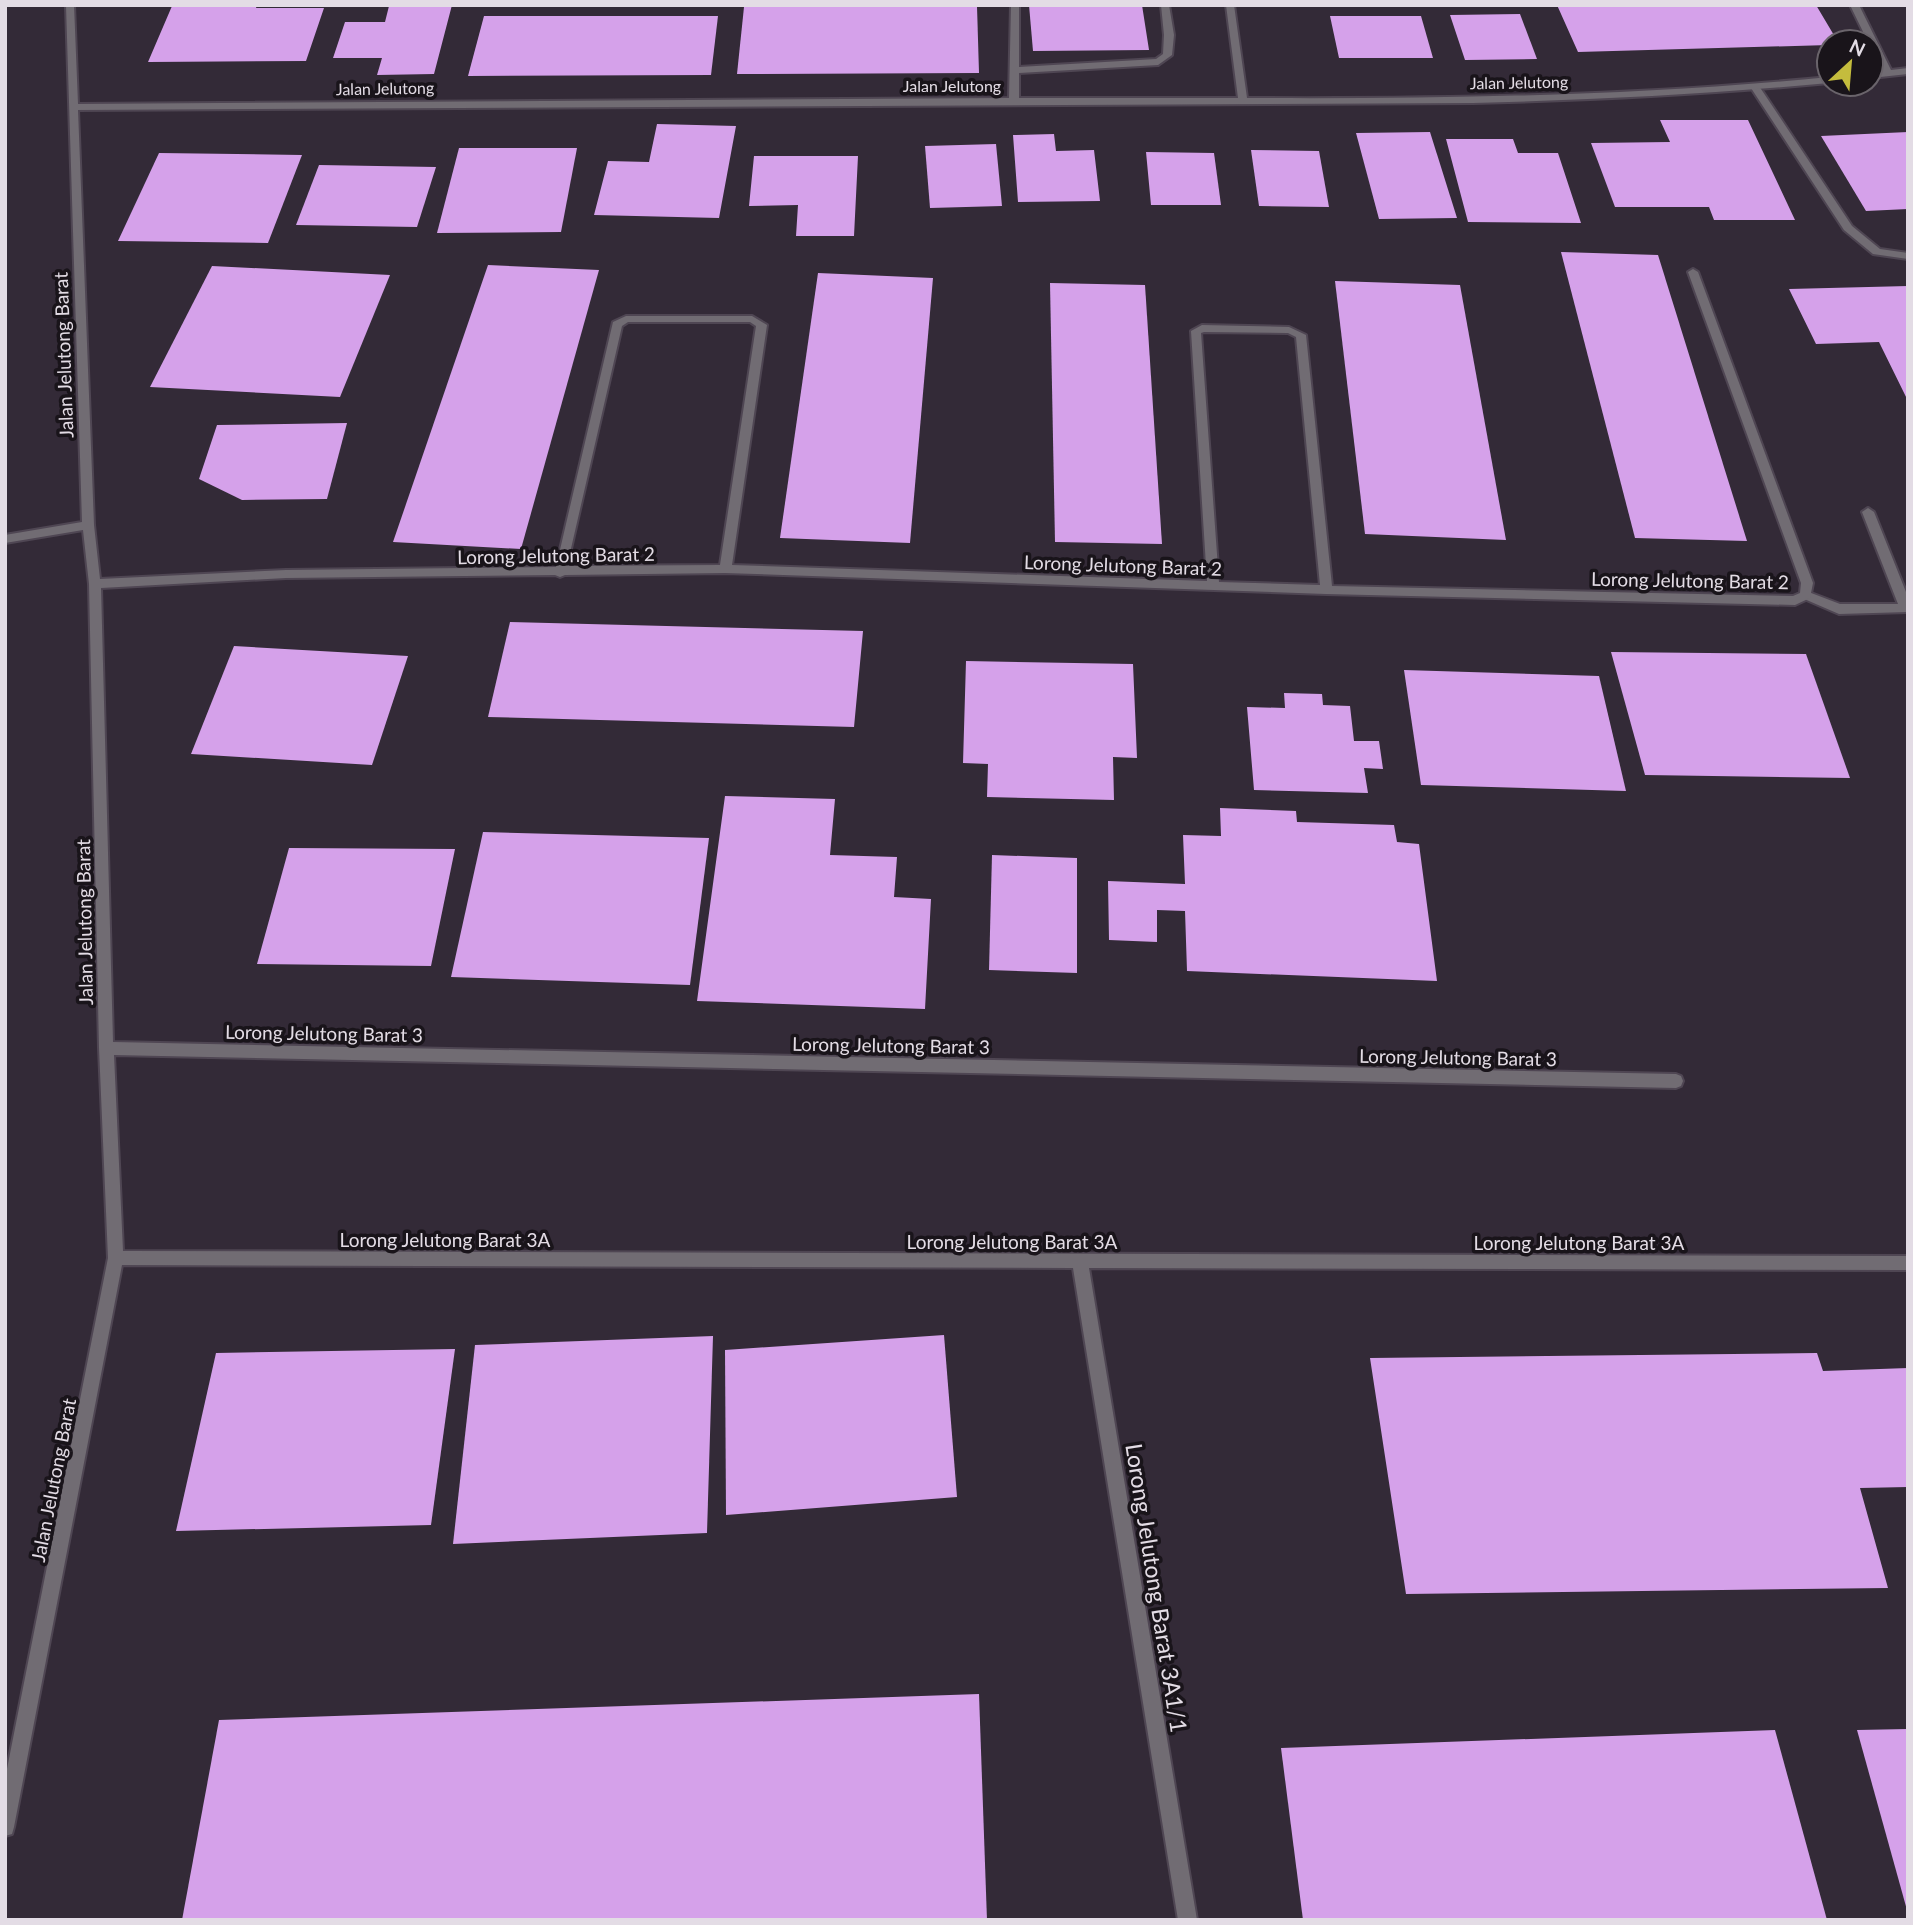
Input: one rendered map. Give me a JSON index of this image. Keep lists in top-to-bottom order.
{
  "streets": {
    "street": [
      "Jalan Jelutong",
      "Jalan Jelutong Barat",
      "Lorong Jelutong Barat 2",
      "Lorong Jelutong Barat 3",
      "Lorong Jelutong Barat 3A",
      "Lorong Jelutong Barat 3A1/1"
    ]
  },
  "crossings": [
    ["Jalan Jelutong", "Jalan Jelutong Barat"],
    ["Jalan Jelutong Barat", "Lorong Jelutong Barat 2"],
    ["Jalan Jelutong Barat", "Lorong Jelutong Barat 3"],
    ["Jalan Jelutong Barat", "Lorong Jelutong Barat 3A"],
    ["Lorong Jelutong Barat 3A", "Lorong Jelutong Barat 3A1/1"]
  ],
  "north": "top right"
}
